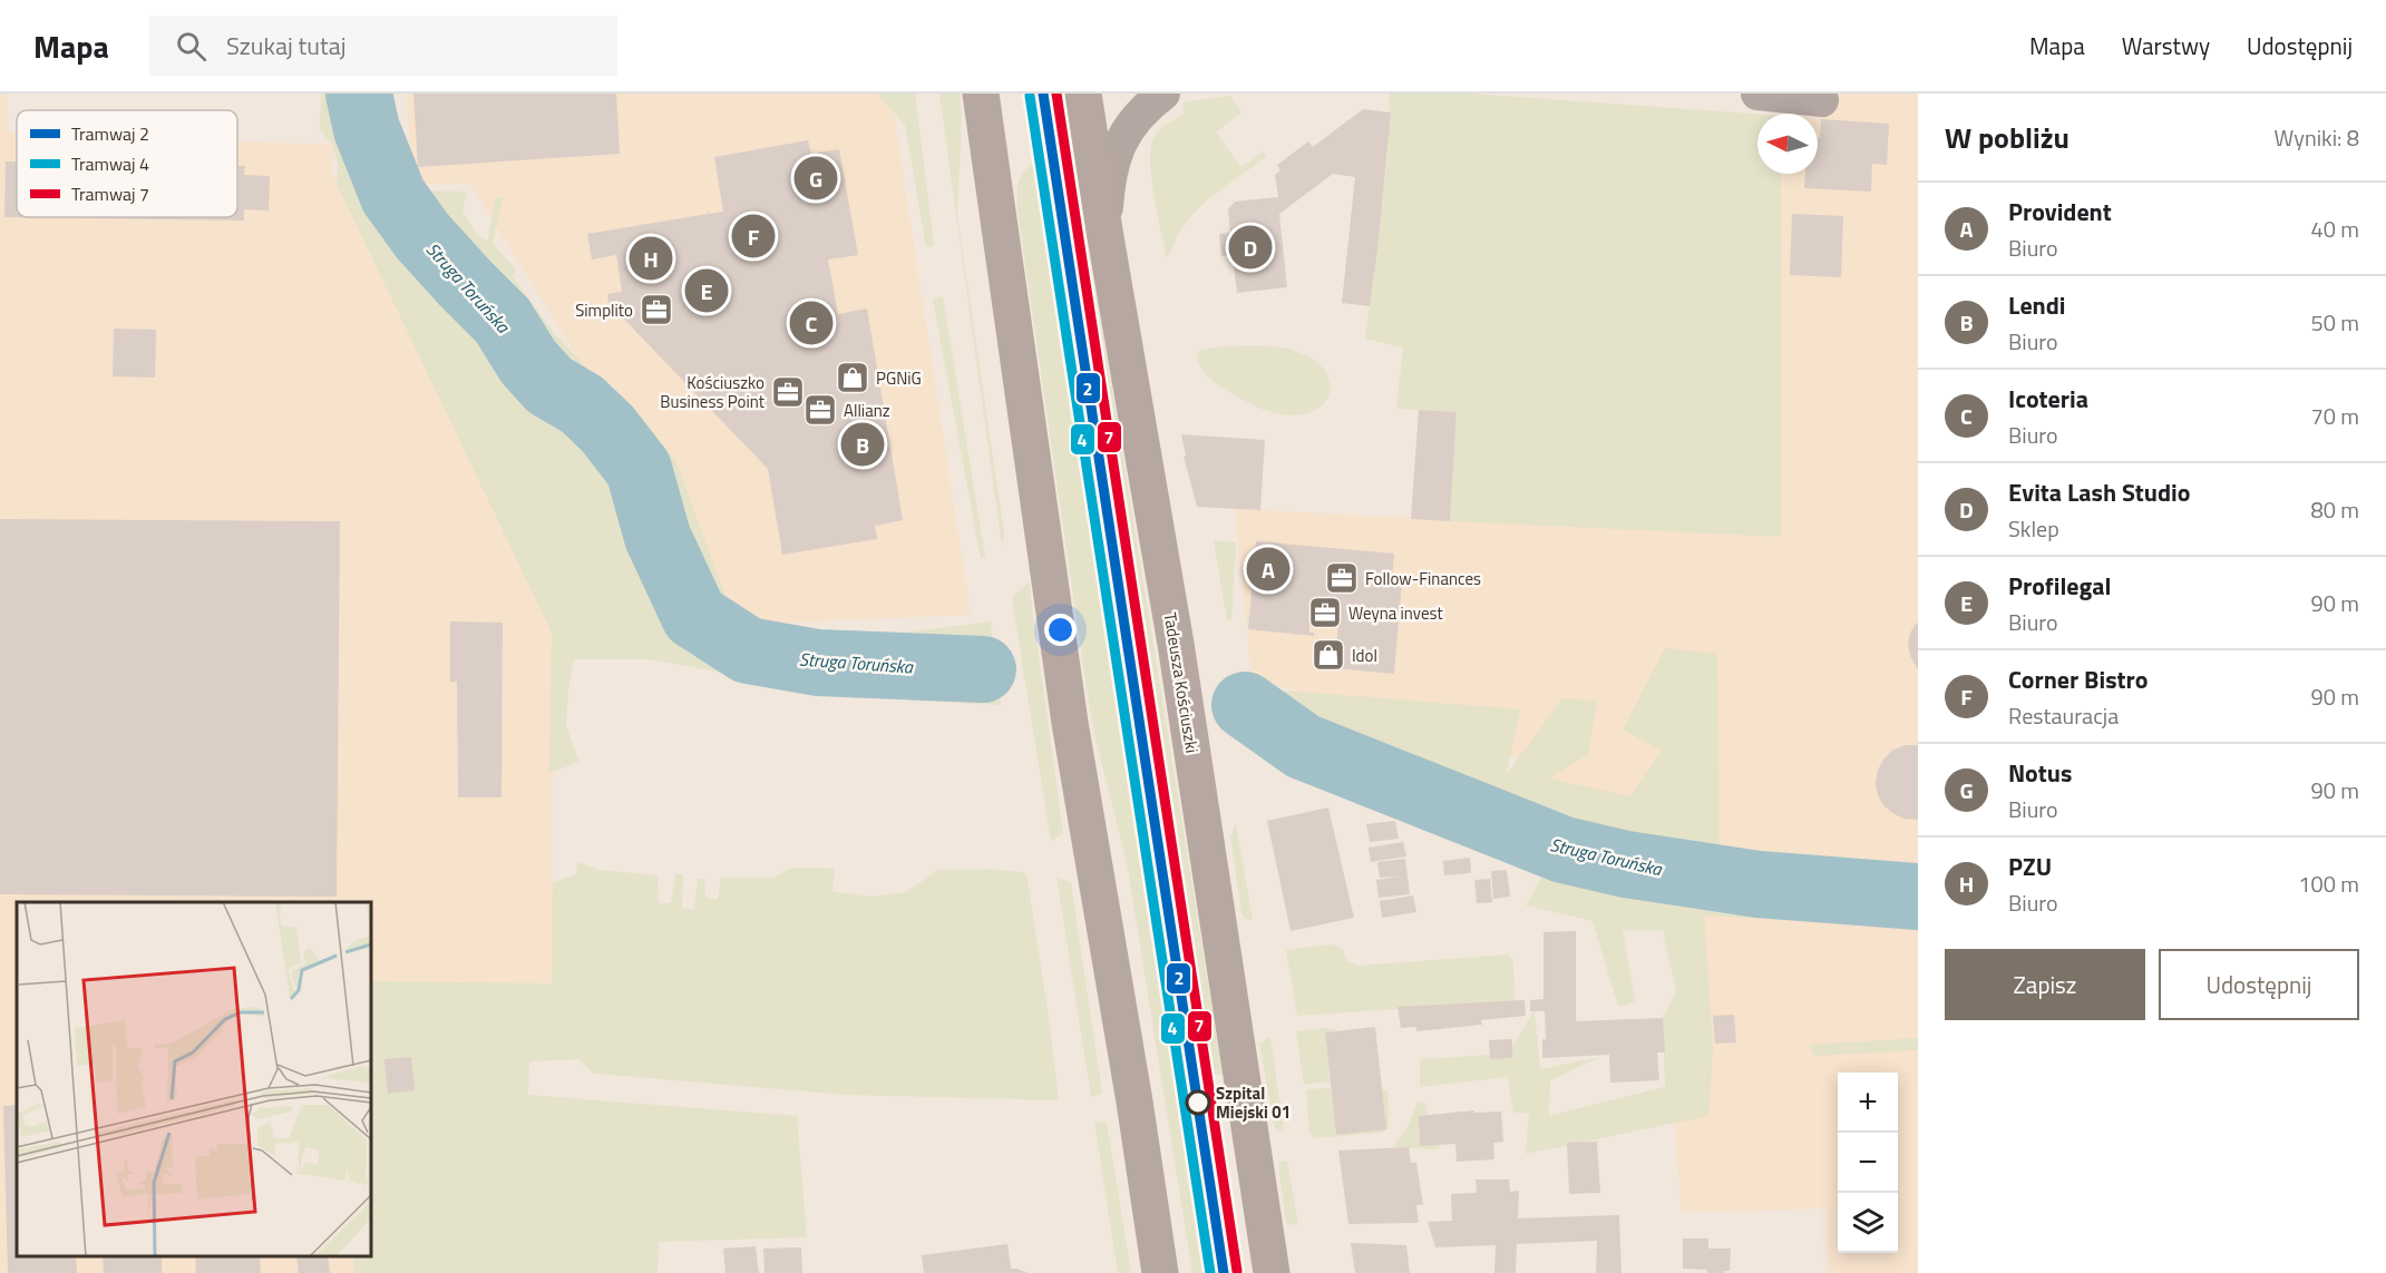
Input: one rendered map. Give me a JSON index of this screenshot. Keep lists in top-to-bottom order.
{
  "streets": {
    "main road": ["Tadeusza Kościuszki"]
  },
  "water": ["Struga Toruńska"],
  "places": {
    "office": [
      "Simplito",
      "Kościuszko Business Point",
      "Allianz",
      "Follow-Finances",
      "Weyna invest"
    ],
    "shop": ["PGNiG", "Idol"],
    "other": ["Szpital Miejski 01"]
  },
  "lines": ["tram line 2", "tram line 7", "tram line 4"],
  "legend": ["Tramwaj 2", "Tramwaj 4", "Tramwaj 7"],
  "north": "left",
  "page": {
    "header": "Mapa",
    "search": "Szukaj tutaj",
    "nav": ["Mapa", "Warstwy", "Udostępnij"],
    "heading": ["W pobliżu", "Wyniki: 8"],
    "pins": [
      "G",
      "F",
      "D",
      "H",
      "E",
      "C",
      "B",
      "A"
    ],
    "list": [
      {
        "mark": "A",
        "name": "Provident",
        "note": "Biuro",
        "value": "40 m"
      },
      {
        "mark": "B",
        "name": "Lendi",
        "note": "Biuro",
        "value": "50 m"
      },
      {
        "mark": "C",
        "name": "Icoteria",
        "note": "Biuro",
        "value": "70 m"
      },
      {
        "mark": "D",
        "name": "Evita Lash Studio",
        "note": "Sklep",
        "value": "80 m"
      },
      {
        "mark": "E",
        "name": "Profilegal",
        "note": "Biuro",
        "value": "90 m"
      },
      {
        "mark": "F",
        "name": "Corner Bistro",
        "note": "Restauracja",
        "value": "90 m"
      },
      {
        "mark": "G",
        "name": "Notus",
        "note": "Biuro",
        "value": "90 m"
      },
      {
        "mark": "H",
        "name": "PZU",
        "note": "Biuro",
        "value": "100 m"
      }
    ],
    "buttons": ["Zapisz", "Udostępnij"],
    "map_buttons": ["+", "−"]
  }
}
